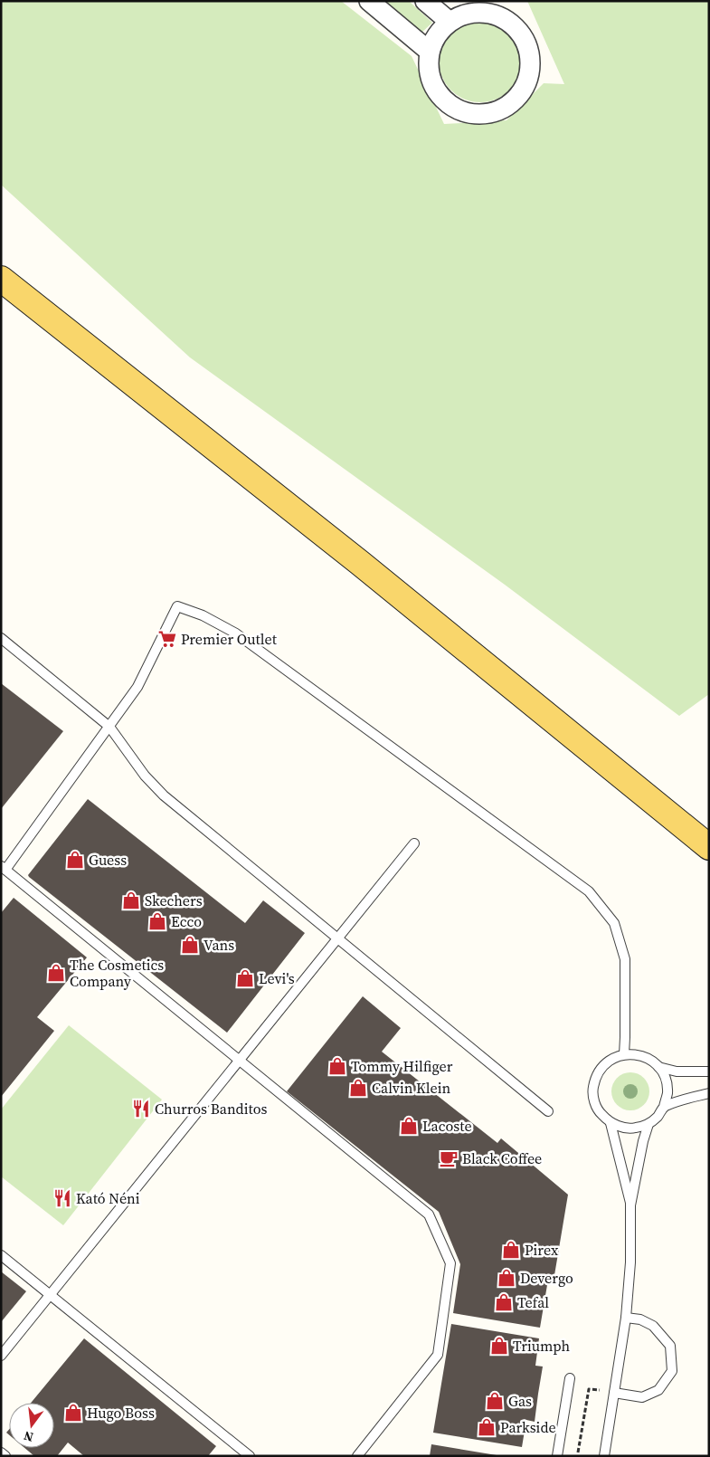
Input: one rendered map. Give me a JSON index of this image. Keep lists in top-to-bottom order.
{
  "places": {
    "supermarket": ["Premier Outlet"],
    "shop": [
      "Guess",
      "Skechers",
      "Ecco",
      "Vans",
      "The Cosmetics Company",
      "Levi's",
      "Tommy Hilfiger",
      "Calvin Klein",
      "Lacoste",
      "Pirex",
      "Devergo",
      "Tefal",
      "Triumph",
      "Gas",
      "Hugo Boss",
      "Parkside"
    ],
    "restaurant": ["Churros Banditos", "Kató Néni"],
    "cafe": ["Black Coffee"]
  },
  "north": "bottom"
}
